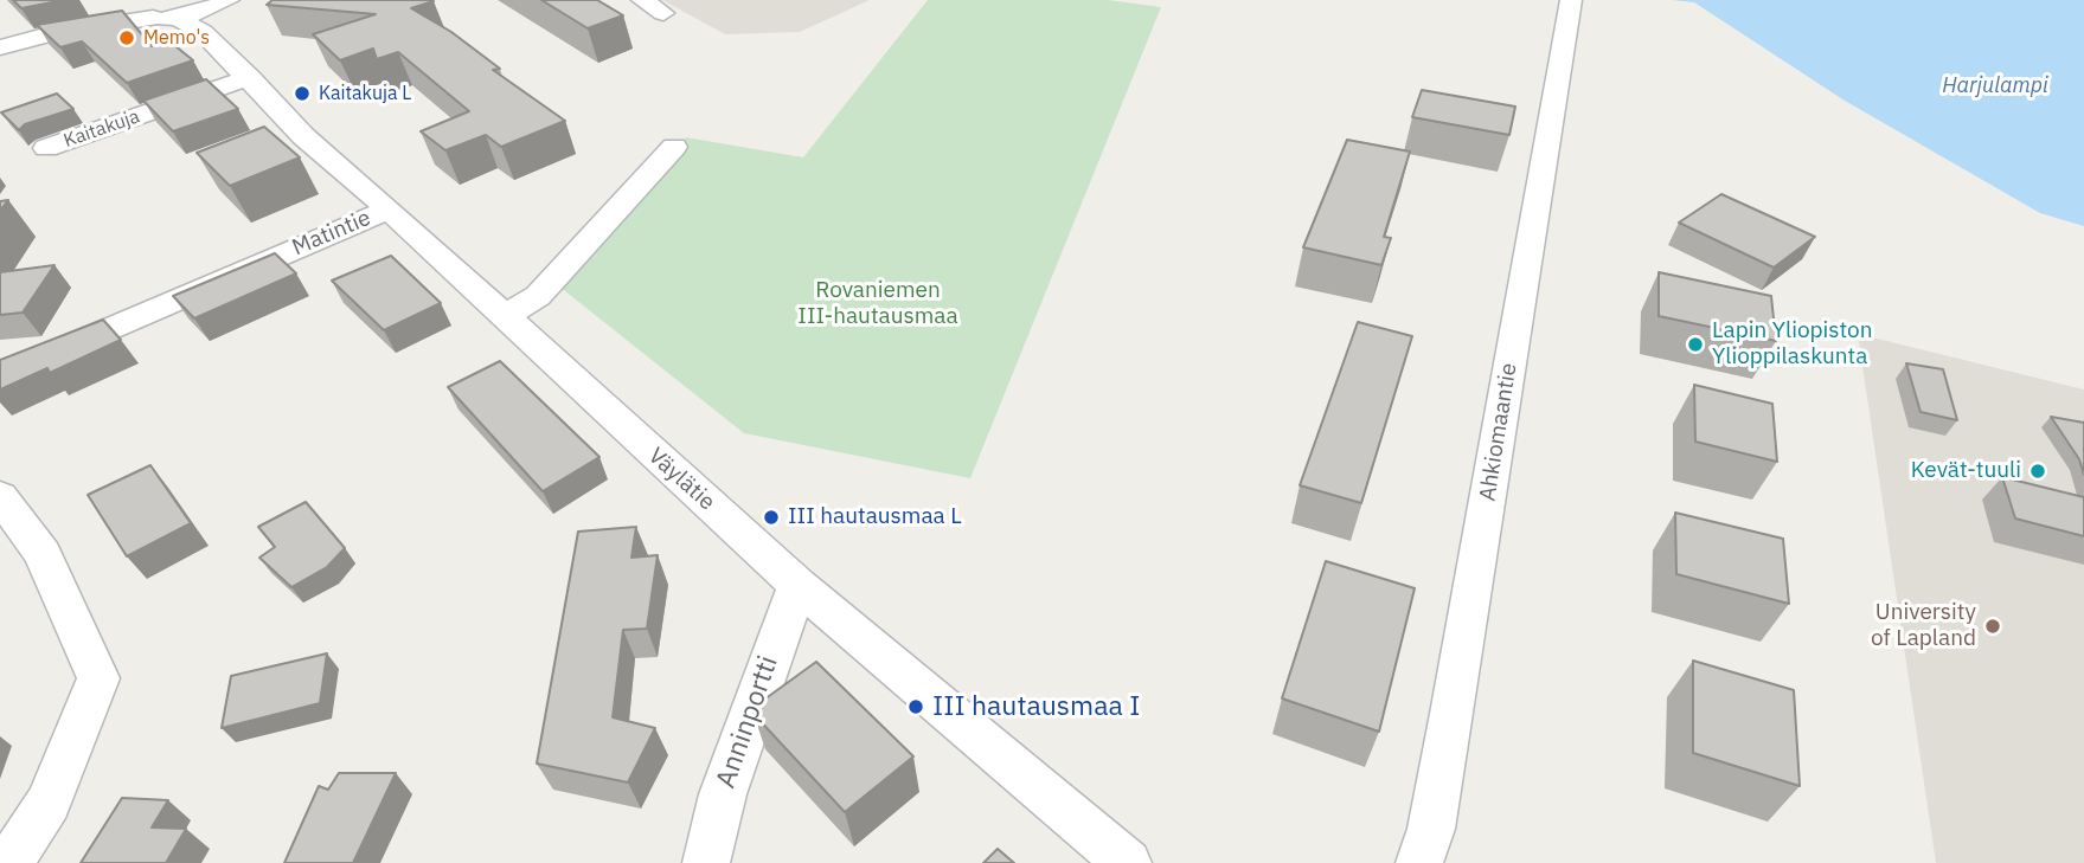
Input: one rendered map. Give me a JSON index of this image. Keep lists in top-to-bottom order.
{
  "streets": {
    "street": [
      "Kaitakuja",
      "Matintie",
      "Ahkiomaantie",
      "Väylätie",
      "Anninportti"
    ]
  },
  "crossings": [
    ["Kaitakuja", "Väylätie"],
    ["Matintie", "Väylätie"],
    ["Väylätie", "Anninportti"]
  ],
  "water": ["Harjulampi"],
  "parks": ["Rovaniemen III-hautausmaa"],
  "places": [
    "Memo's",
    "Kaitakuja L",
    "Lapin Yliopiston Ylioppilaskunta",
    "Kevät-tuuli",
    "III hautausmaa L",
    "University of Lapland",
    "III hautausmaa I"
  ]
}
